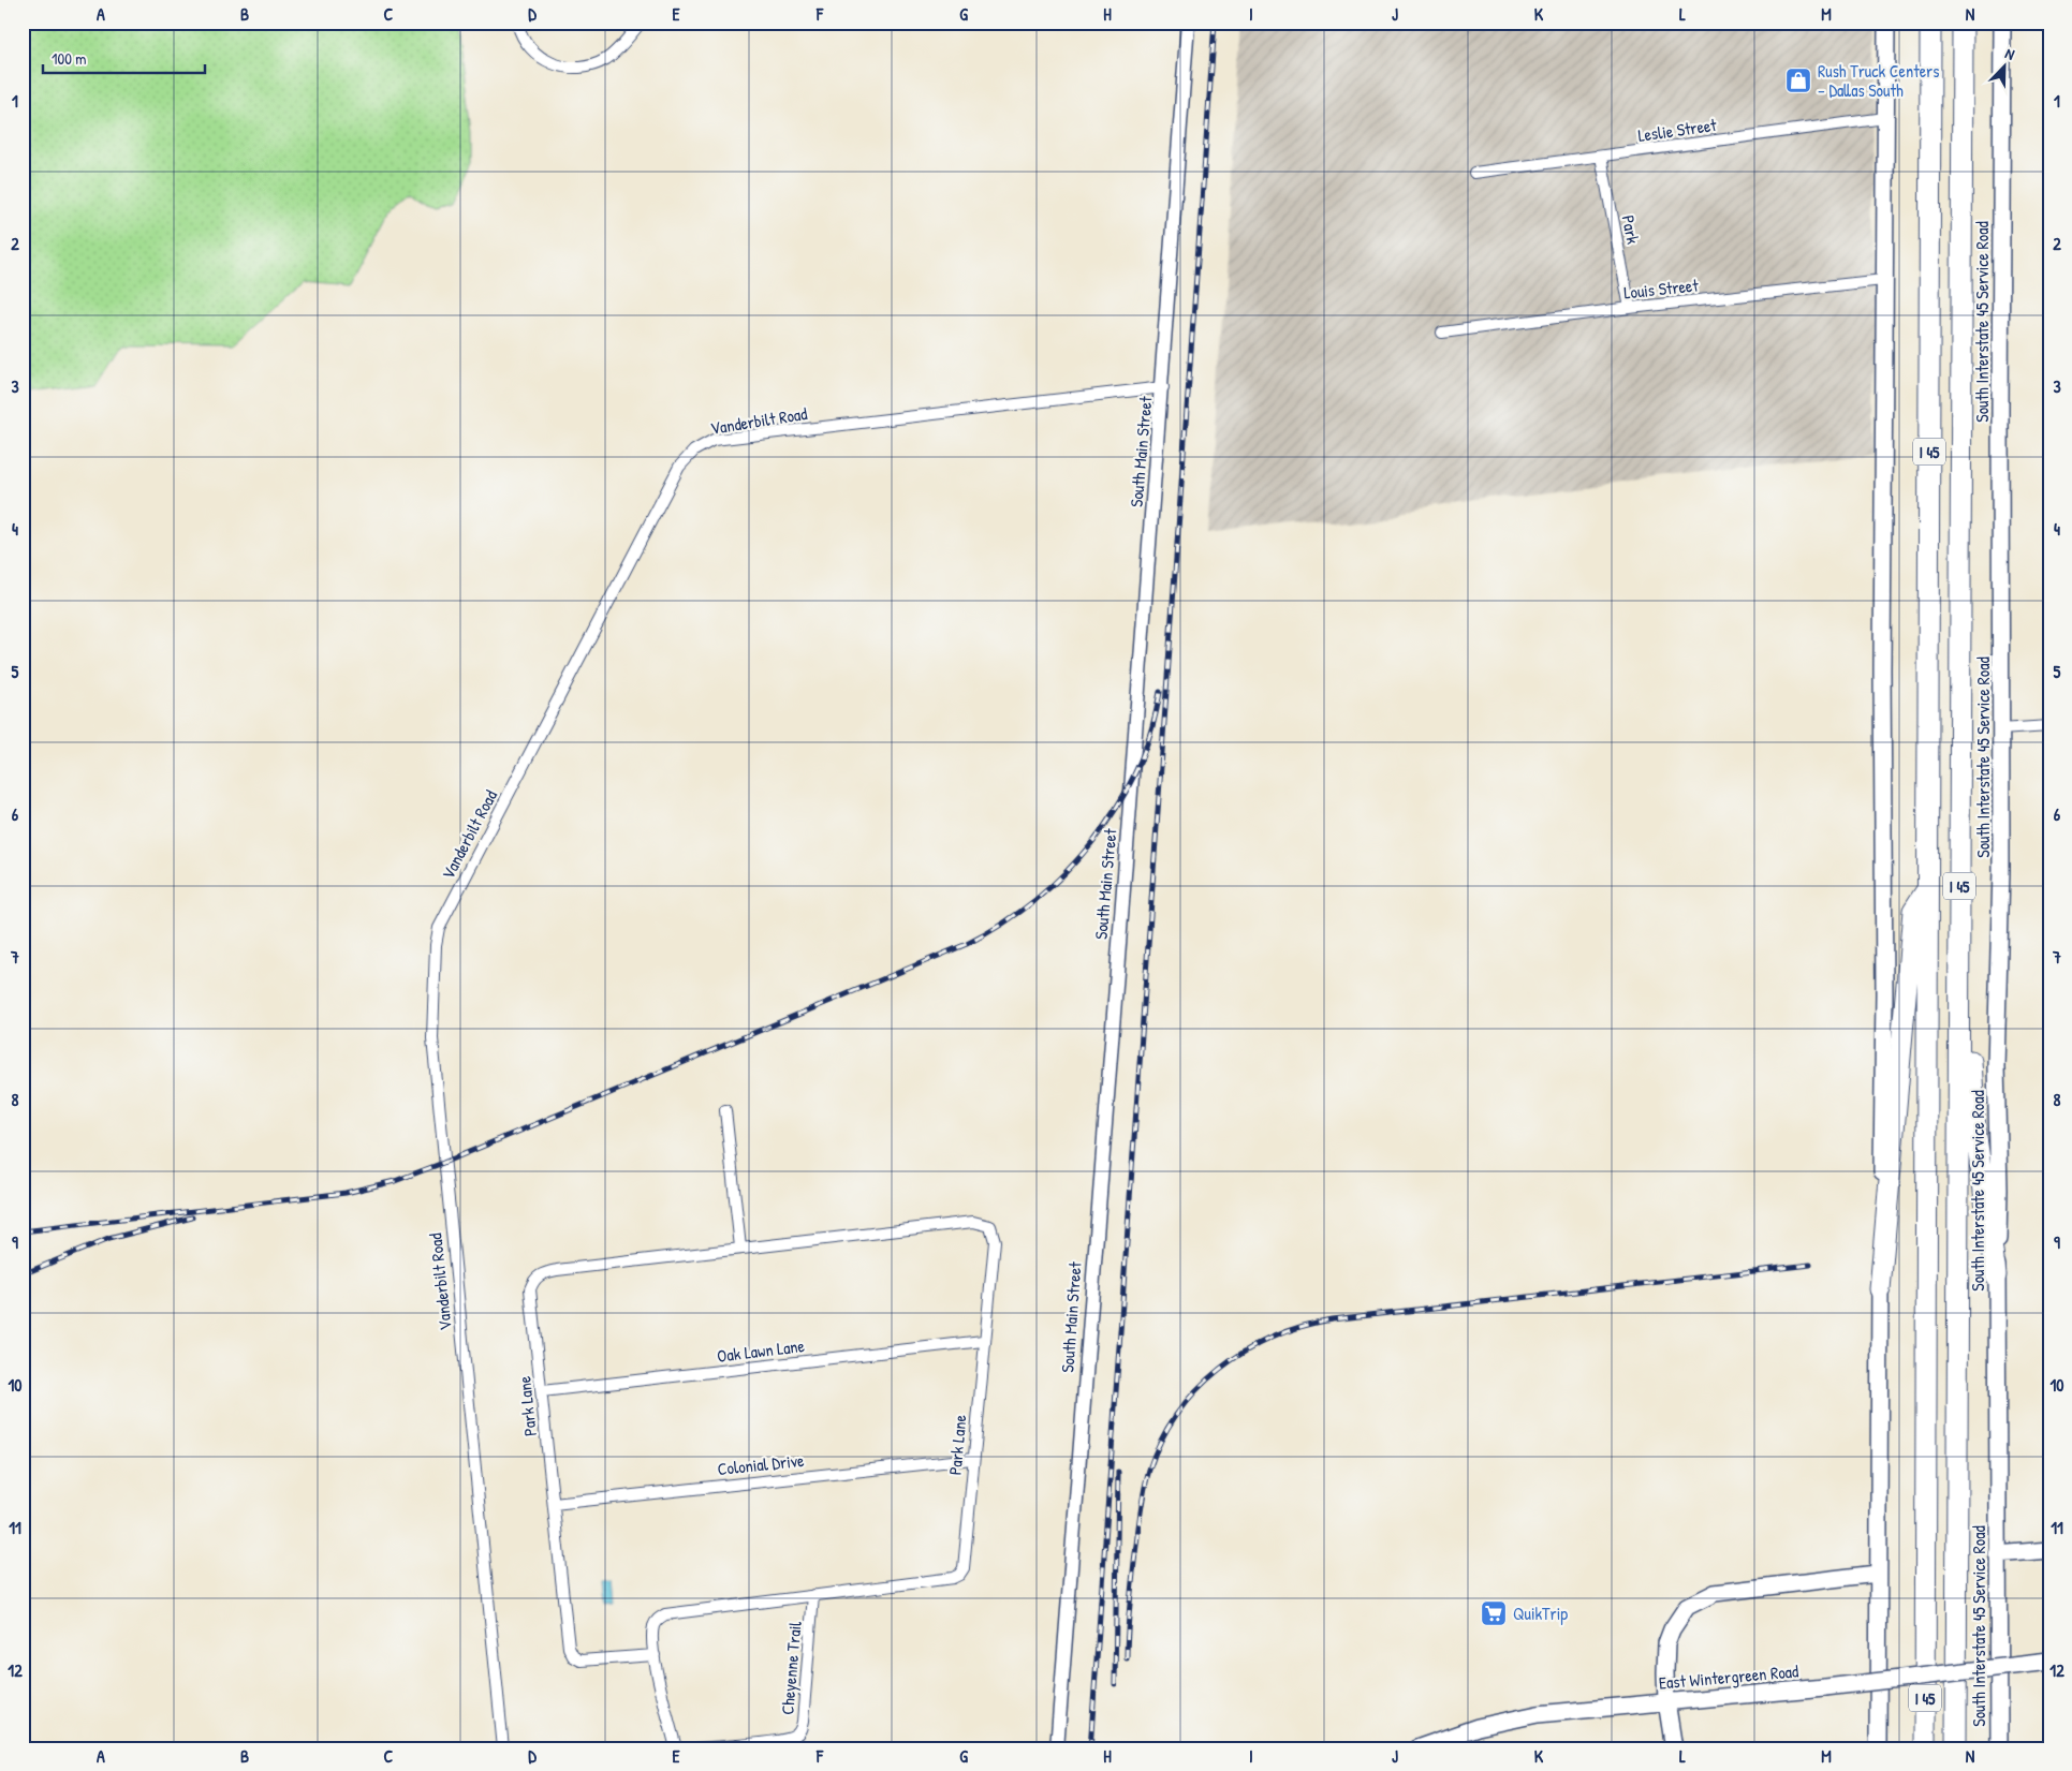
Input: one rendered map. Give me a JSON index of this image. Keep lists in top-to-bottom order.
{
  "streets": {
    "highway": ["I 45"],
    "main road": ["South Interstate 45 Service Road", "East Wintergreen Road"],
    "street": [
      "Leslie Street",
      "Park",
      "Louis Street",
      "Vanderbilt Road",
      "South Main Street",
      "Oak Lawn Lane",
      "Park Lane",
      "Colonial Drive",
      "Cheyenne Trail"
    ]
  },
  "crossings": [
    ["Leslie Street", "Park"],
    ["Park", "Louis Street"],
    ["Vanderbilt Road", "South Main Street"],
    ["Oak Lawn Lane", "Park Lane"],
    ["Park Lane", "Colonial Drive"],
    ["Park Lane", "Cheyenne Trail"]
  ],
  "places": {
    "shop": ["Rush Truck Centers – Dallas South"],
    "supermarket": ["QuikTrip"]
  },
  "scale_bar": "100 m",
  "north": "top right",
  "grid": {
    "columns": [
      "A",
      "B",
      "C",
      "D",
      "E",
      "F",
      "G",
      "H",
      "I",
      "J",
      "K",
      "L",
      "M",
      "N"
    ],
    "rows": [
      "1",
      "2",
      "3",
      "4",
      "5",
      "6",
      "7",
      "8",
      "9",
      "10",
      "11",
      "12"
    ]
  }
}
